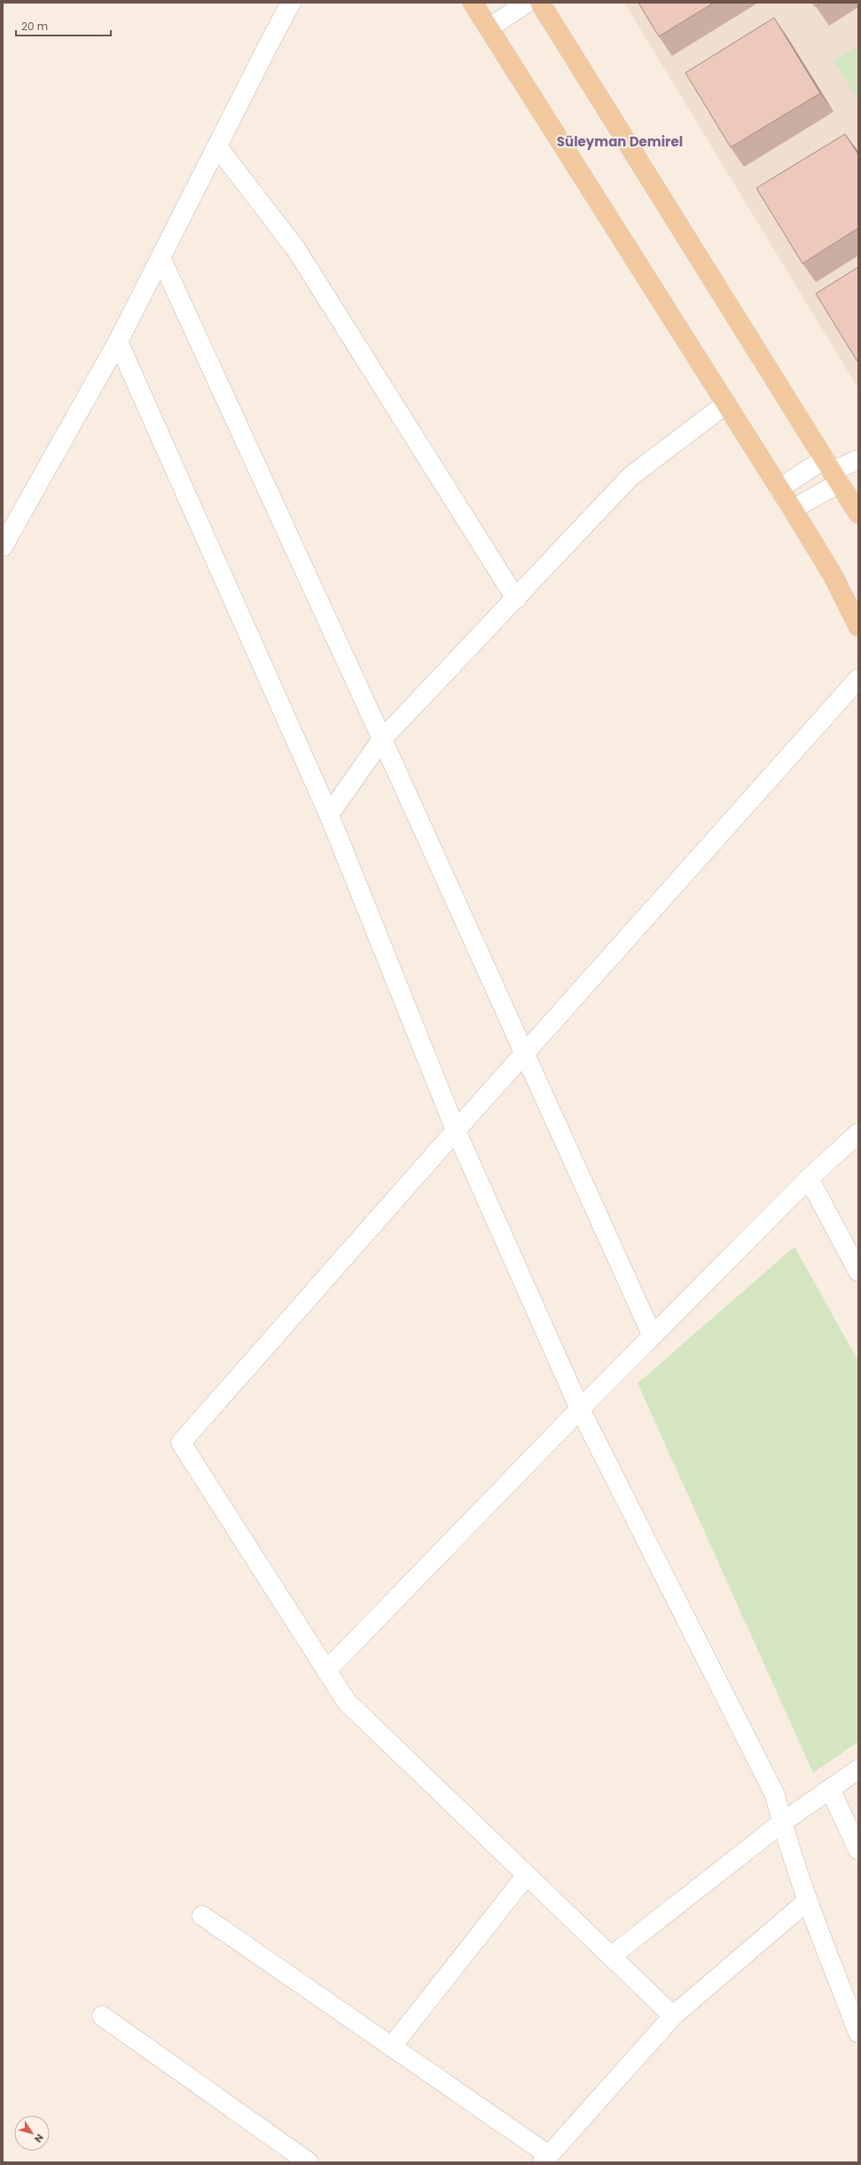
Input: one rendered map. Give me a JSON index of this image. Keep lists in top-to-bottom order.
{
  "districts": ["Süleyman Demirel"],
  "scale_bar": "20 m",
  "north": "bottom right"
}
